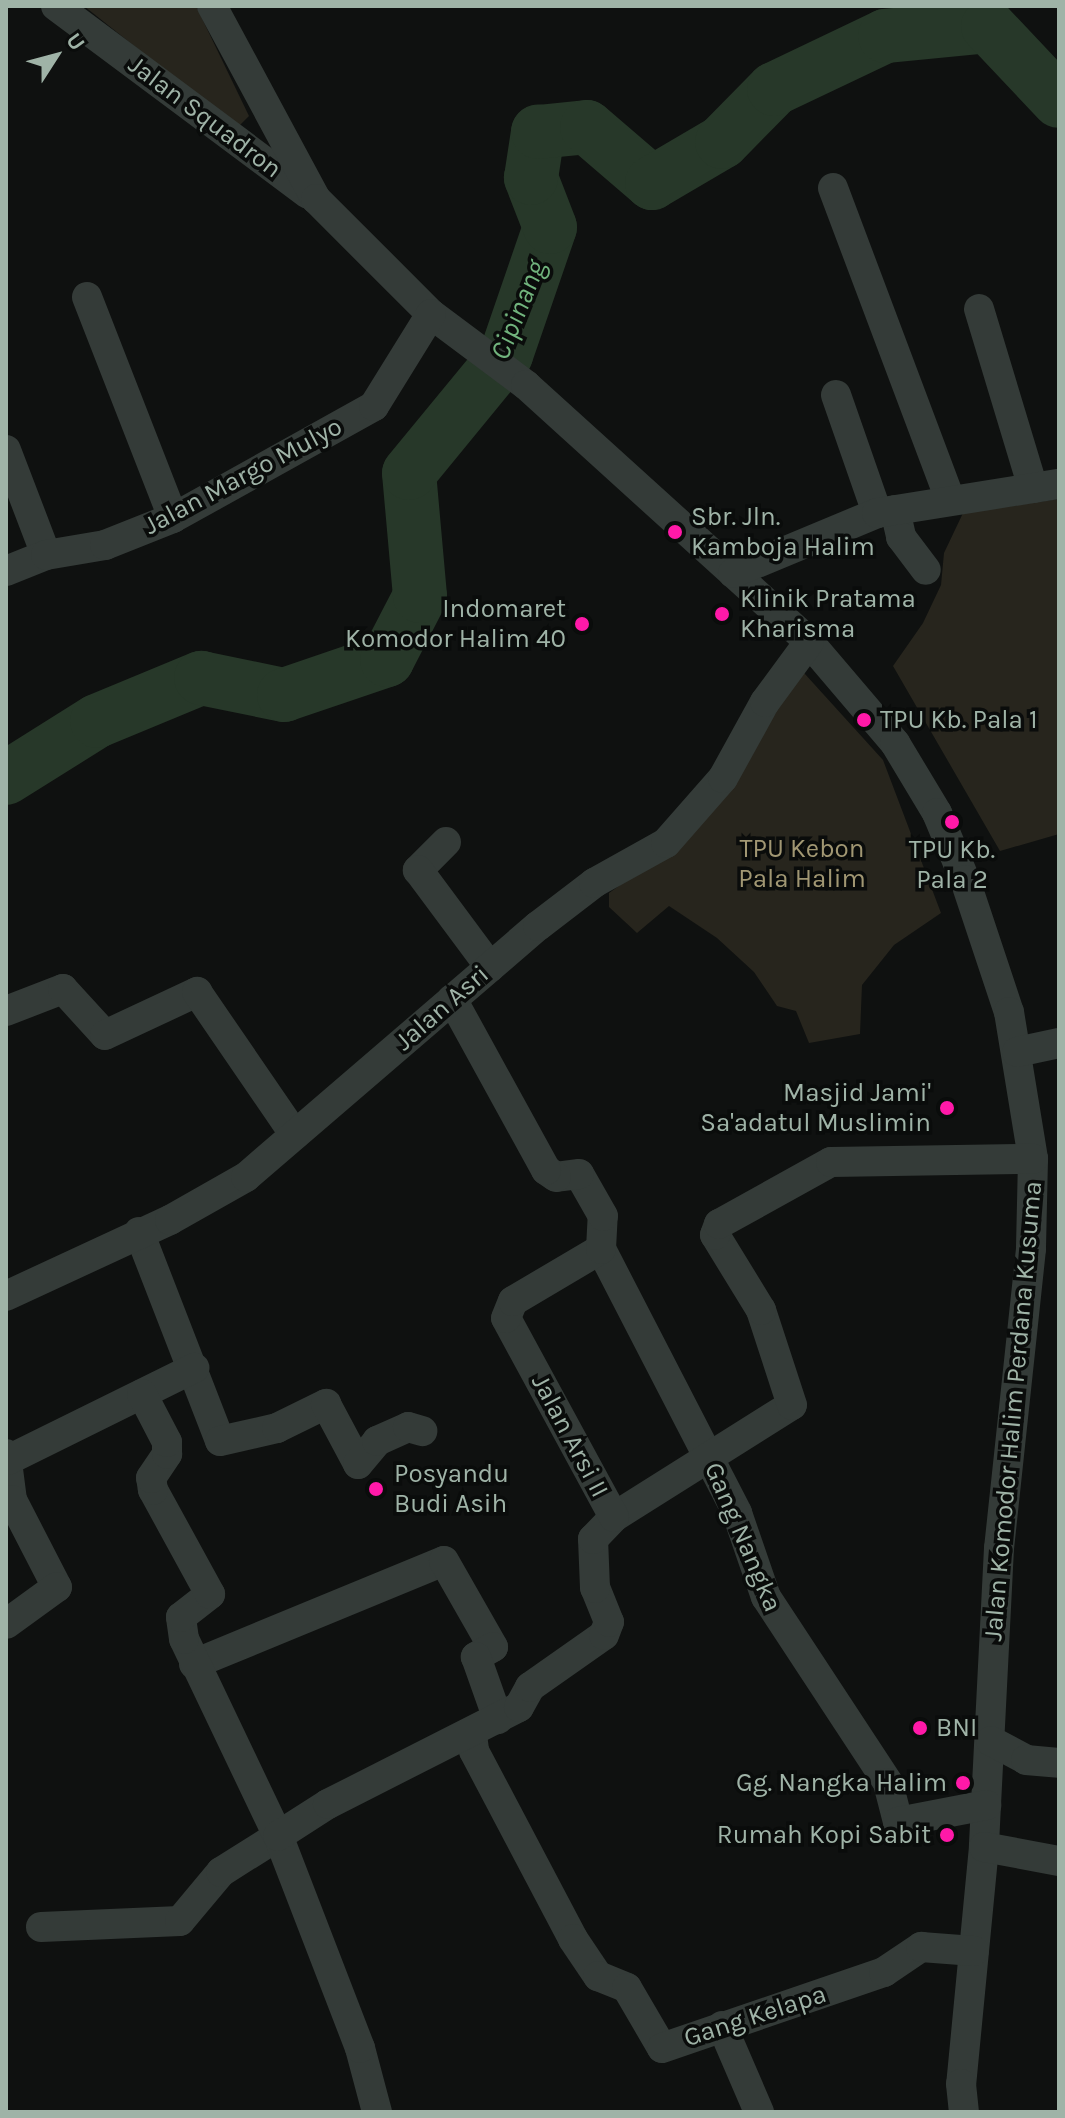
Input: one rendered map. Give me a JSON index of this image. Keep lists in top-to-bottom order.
{
  "streets": {
    "street": [
      "Jalan Squadron",
      "Jalan Margo Mulyo",
      "Jalan Asri",
      "Jalan Komodor Halim Perdana Kusuma",
      "Jalan Arsi II",
      "Gang Nangka",
      "Gang Kelapa"
    ]
  },
  "crossings": [
    ["Jalan Squadron", "Jalan Komodor Halim Perdana Kusuma"],
    ["Jalan Margo Mulyo", "Jalan Komodor Halim Perdana Kusuma"],
    ["Jalan Asri", "Jalan Komodor Halim Perdana Kusuma"],
    ["Jalan Komodor Halim Perdana Kusuma", "Gang Nangka"],
    ["Jalan Komodor Halim Perdana Kusuma", "Gang Kelapa"],
    ["Jalan Arsi II", "Gang Nangka"],
    ["Jalan Arsi II", "Gang Kelapa"]
  ],
  "water": ["Cipinang"],
  "parks": ["TPU Kebon Pala Halim"],
  "places": [
    "Sbr. Jln. Kamboja Halim",
    "Klinik Pratama Kharisma",
    "Indomaret Komodor Halim 40",
    "TPU Kb. Pala 1",
    "TPU Kb. Pala 2",
    "Masjid Jami' Sa'adatul Muslimin",
    "Posyandu Budi Asih",
    "BNI",
    "Gg. Nangka Halim",
    "Rumah Kopi Sabit"
  ],
  "north": "top right"
}
